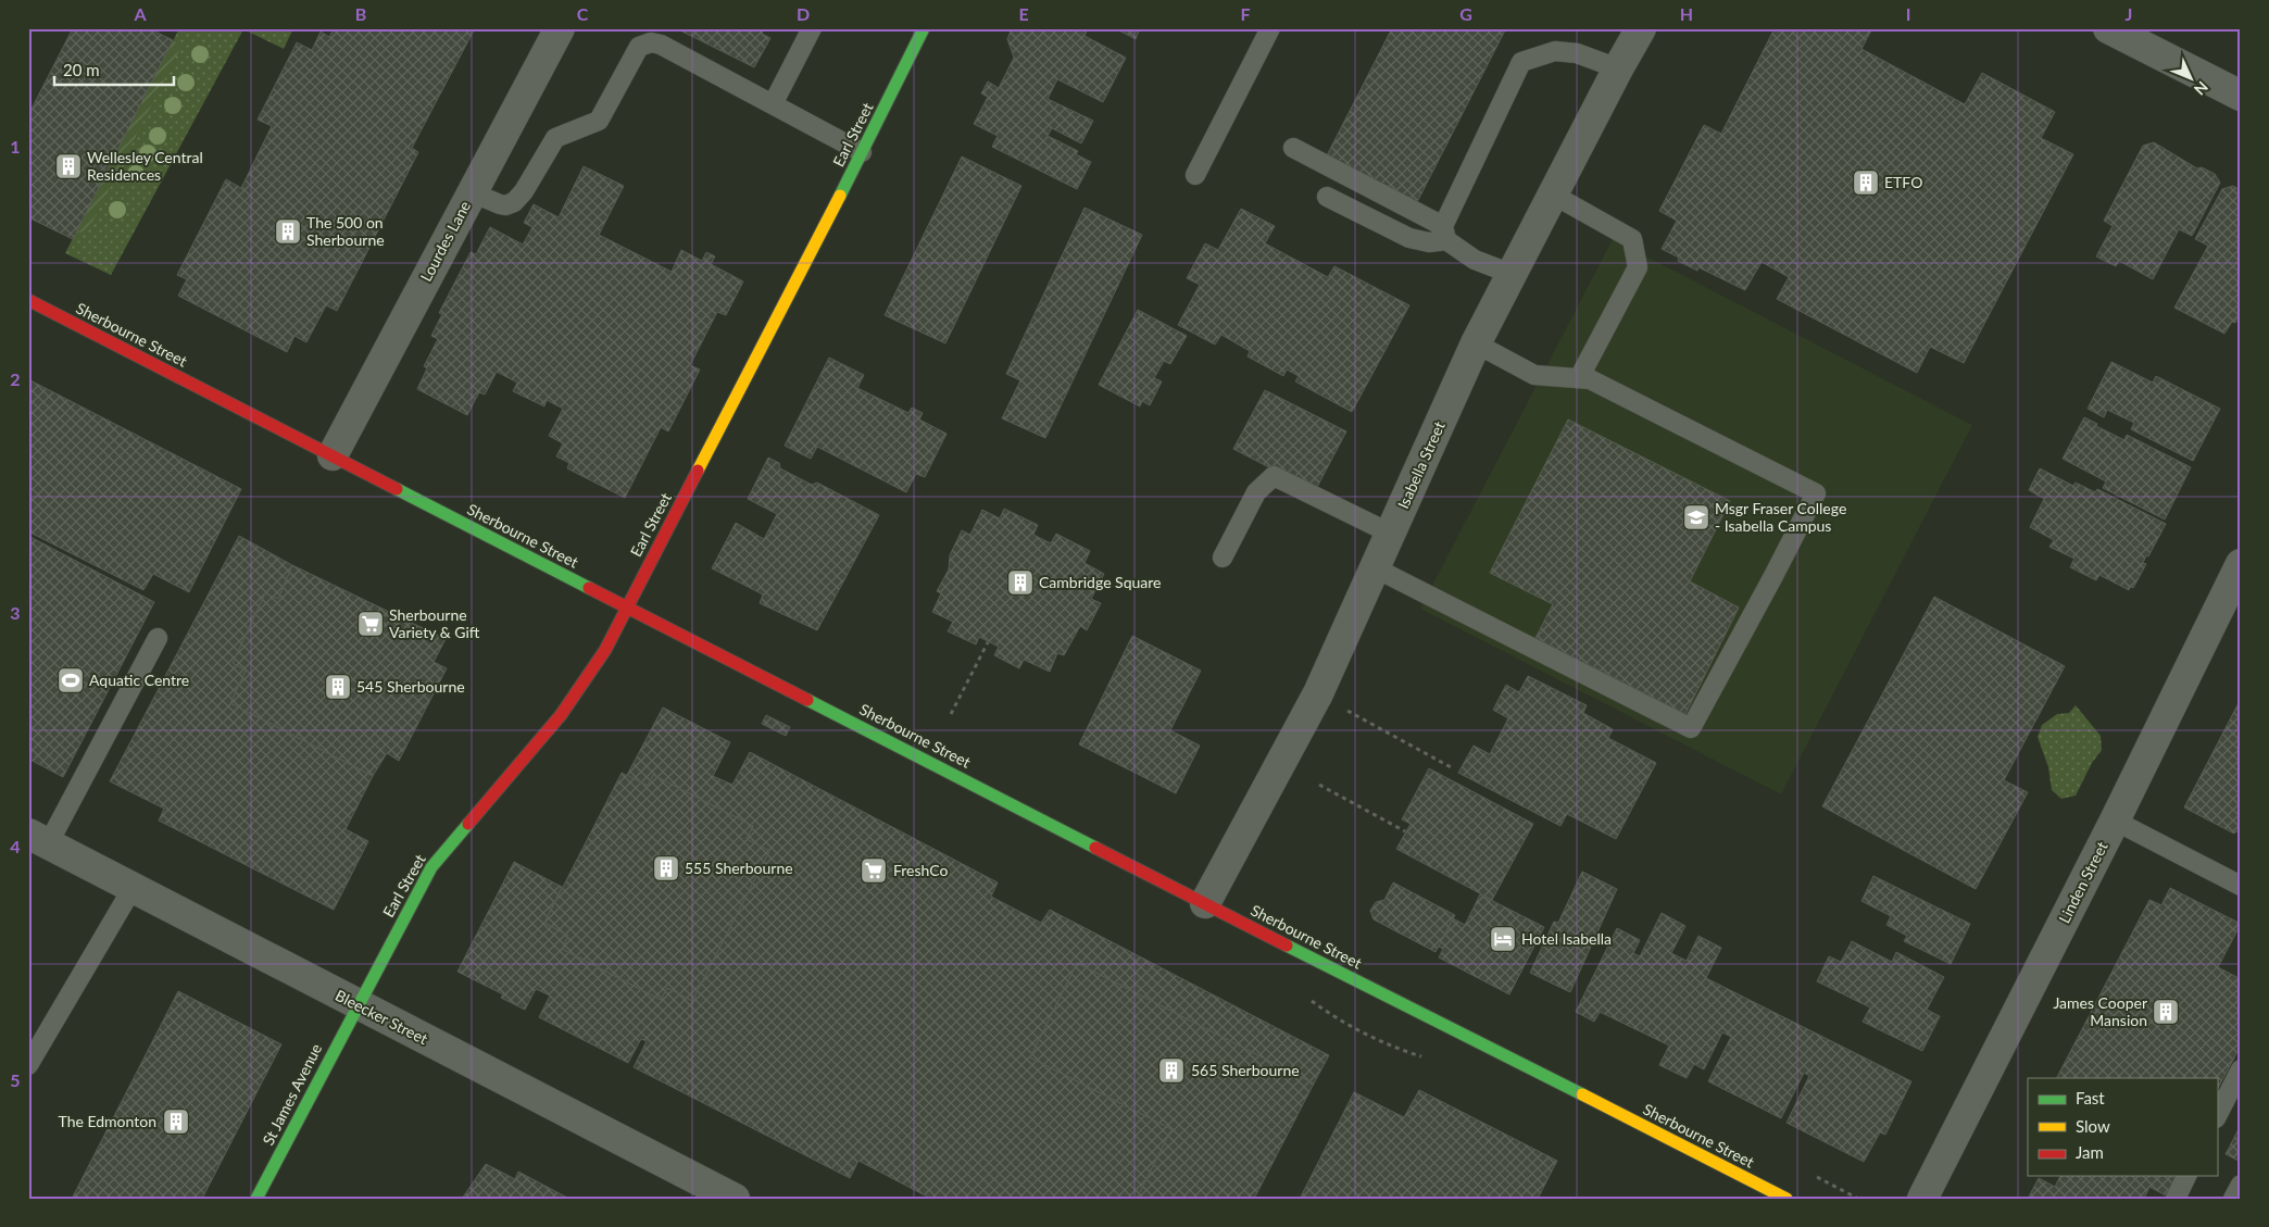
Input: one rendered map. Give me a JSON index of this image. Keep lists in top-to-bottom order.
{
  "streets": {
    "street": [
      "Earl Street",
      "Lourdes Lane",
      "Sherbourne Street",
      "Isabella Street",
      "Linden Street",
      "Bleecker Street",
      "St James Avenue"
    ]
  },
  "crossings": [
    ["Earl Street", "Sherbourne Street"],
    ["Earl Street", "Bleecker Street"],
    ["Earl Street", "St James Avenue"],
    ["Lourdes Lane", "Sherbourne Street"],
    ["Sherbourne Street", "Isabella Street"],
    ["Bleecker Street", "St James Avenue"]
  ],
  "places": {
    "building": [
      "Wellesley Central Residences",
      "ETFO",
      "The 500 on Sherbourne",
      "Cambridge Square",
      "545 Sherbourne",
      "555 Sherbourne",
      "James Cooper Mansion",
      "565 Sherbourne",
      "The Edmonton"
    ],
    "school or university": ["Msgr Fraser College - Isabella Campus"],
    "supermarket": ["Sherbourne Variety & Gift", "FreshCo"],
    "sports": ["Aquatic Centre"],
    "hotel": ["Hotel Isabella"]
  },
  "legend": ["Fast", "Slow", "Jam"],
  "scale_bar": "20 m",
  "north": "bottom right",
  "grid": {
    "columns": [
      "A",
      "B",
      "C",
      "D",
      "E",
      "F",
      "G",
      "H",
      "I",
      "J"
    ],
    "rows": [
      "1",
      "2",
      "3",
      "4",
      "5"
    ]
  }
}
